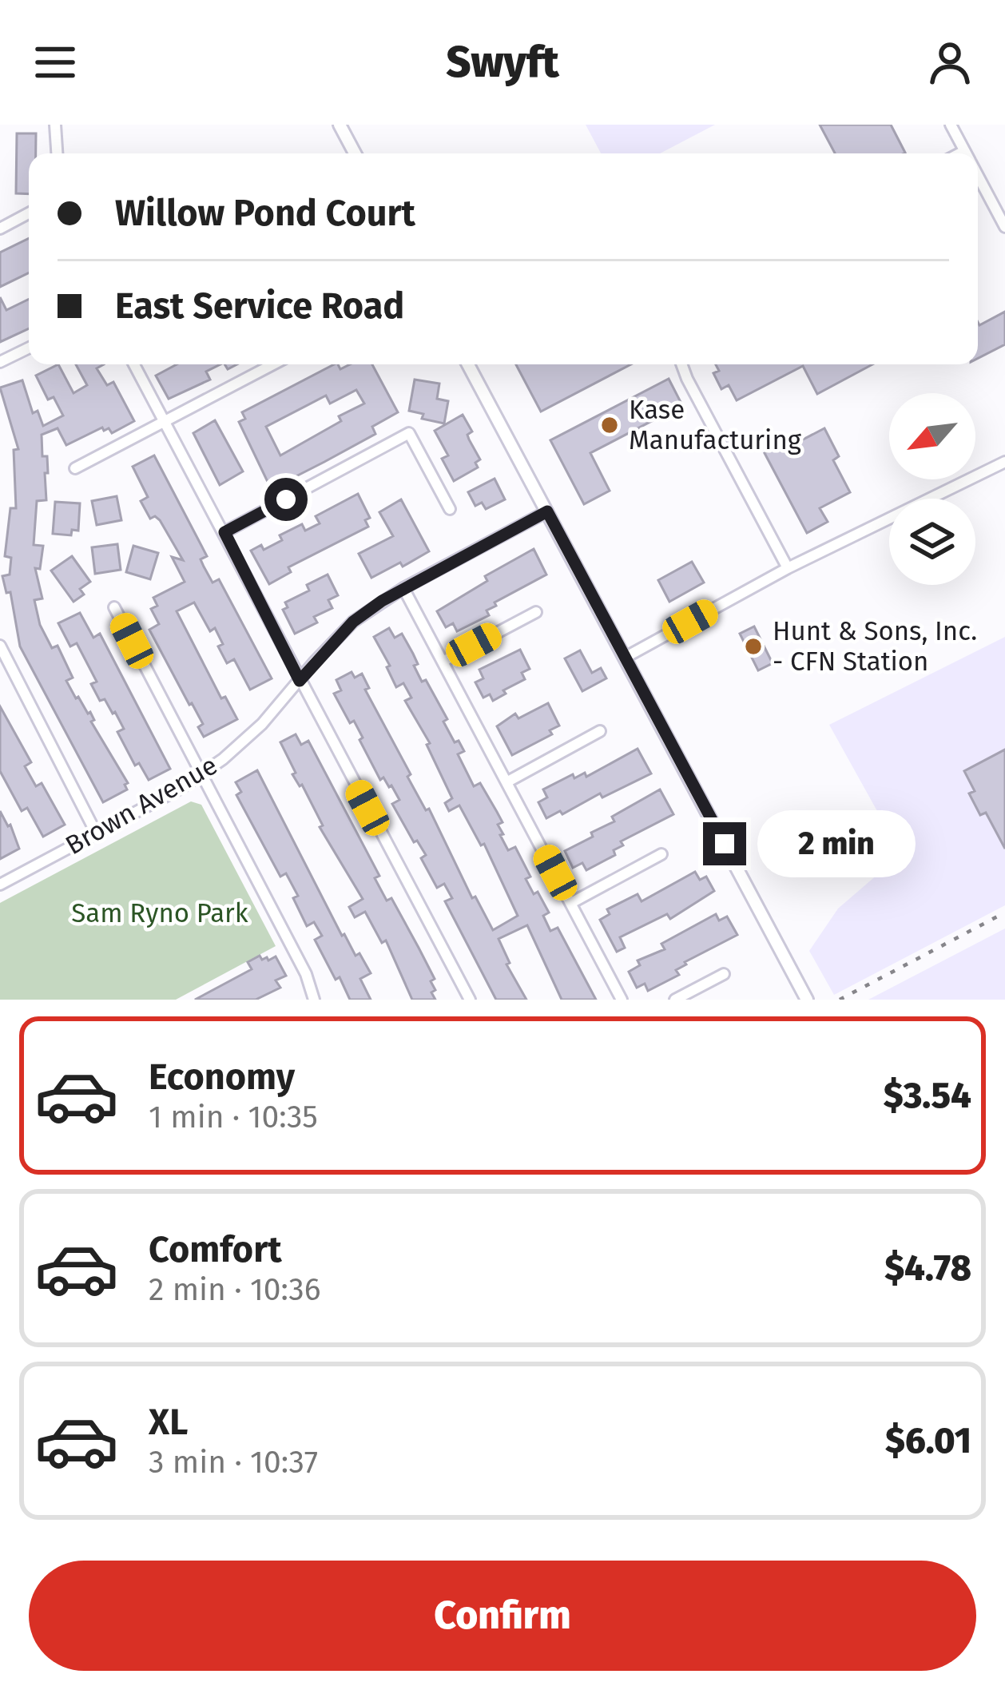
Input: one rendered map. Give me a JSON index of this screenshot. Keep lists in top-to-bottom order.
{
  "streets": {
    "street": ["Brown Avenue"]
  },
  "parks": ["Sam Ryno Park"],
  "places": ["Kase Manufacturing", "Hunt & Sons, Inc. - CFN Station"],
  "north": "bottom left",
  "page": {
    "header": "Swyft",
    "banner": ["Willow Pond Court", "East Service Road"],
    "bubble": "2 min",
    "list": [
      {
        "name": "Economy",
        "note": "1 min · 10:35",
        "value": "$3.54"
      },
      {
        "name": "Comfort",
        "note": "2 min · 10:36",
        "value": "$4.78"
      },
      {
        "name": "XL",
        "note": "3 min · 10:37",
        "value": "$6.01"
      }
    ],
    "buttons": "Confirm"
  }
}
